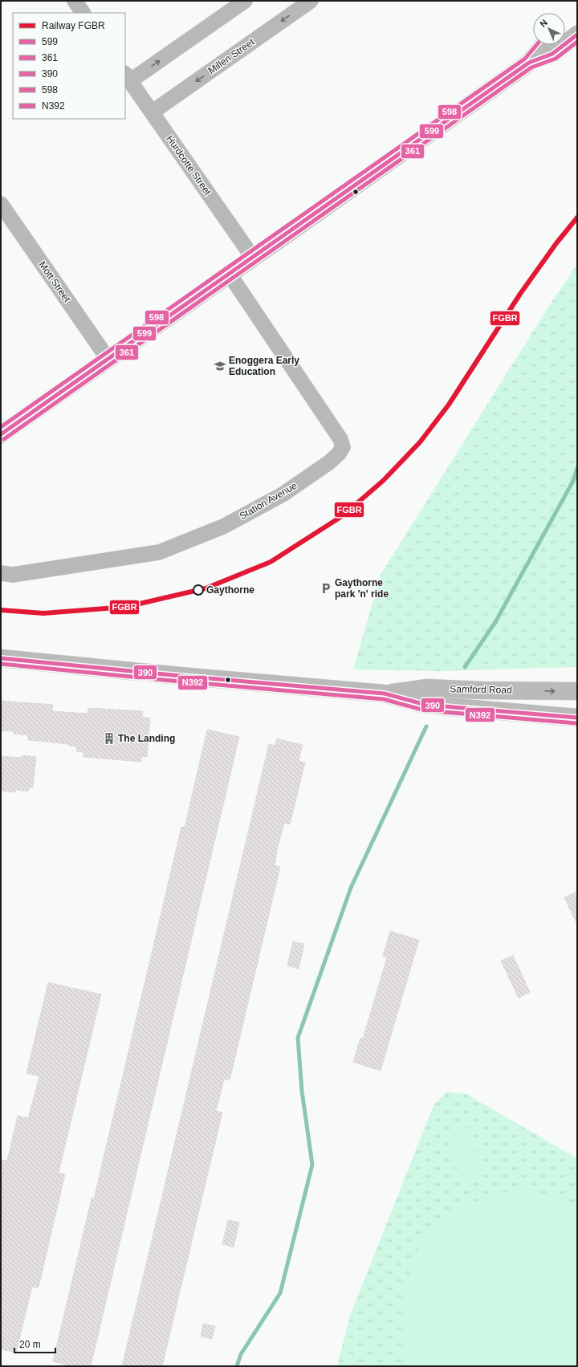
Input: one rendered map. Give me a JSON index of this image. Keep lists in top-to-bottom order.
{
  "streets": {
    "main road": ["Samford Road"],
    "street": [
      "Millen Street",
      "Hurdcotte Street",
      "Mott Street",
      "Station Avenue"
    ]
  },
  "crossings": [
    ["Millen Street", "Hurdcotte Street"]
  ],
  "places": {
    "school or university": ["Enoggera Early Education"],
    "parking": ["Gaythorne park 'n' ride"],
    "other": ["Gaythorne"],
    "building": ["The Landing"]
  },
  "lines": [
    "transit line 599",
    "transit line 361",
    "transit line 598",
    "rail line FGBR",
    "transit line 390",
    "transit line N392"
  ],
  "legend": [
    "Railway FGBR",
    "599",
    "361",
    "390",
    "598",
    "N392"
  ],
  "scale_bar": "20 m",
  "north": "top left"
}
